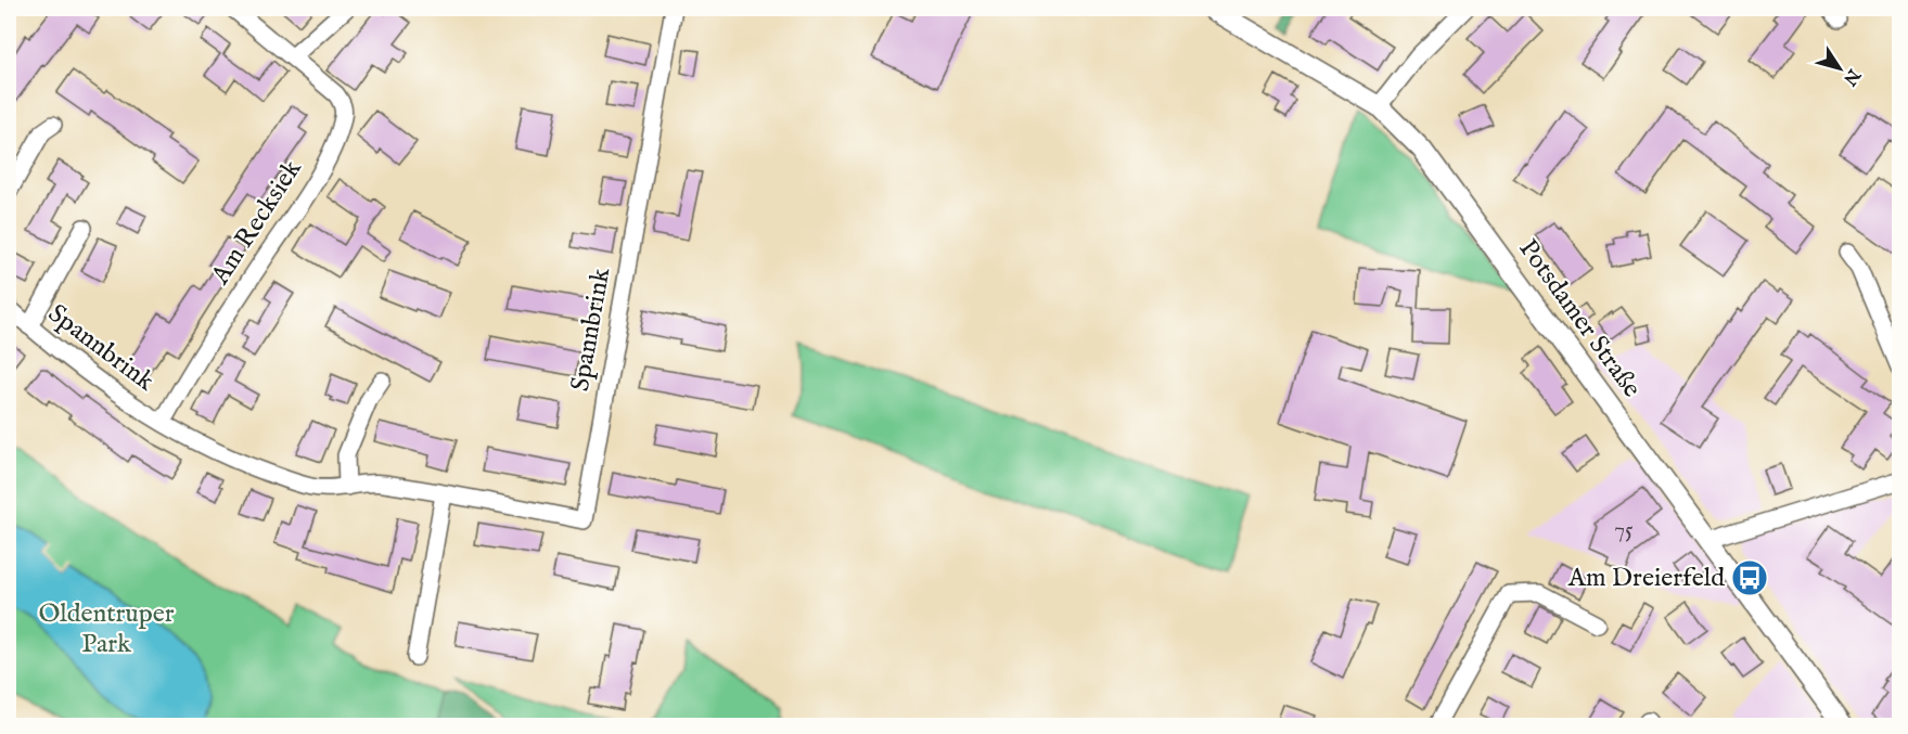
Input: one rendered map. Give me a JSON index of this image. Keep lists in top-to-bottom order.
{
  "streets": {
    "street": ["Am Recksiek", "Potsdamer Straße", "Spannbrink"]
  },
  "crossings": [
    ["Am Recksiek", "Spannbrink"]
  ],
  "parks": ["Oldentruper Park"],
  "places": {
    "bus stop": ["Am Dreierfeld"]
  },
  "house_numbers": ["75"],
  "north": "bottom right"
}
